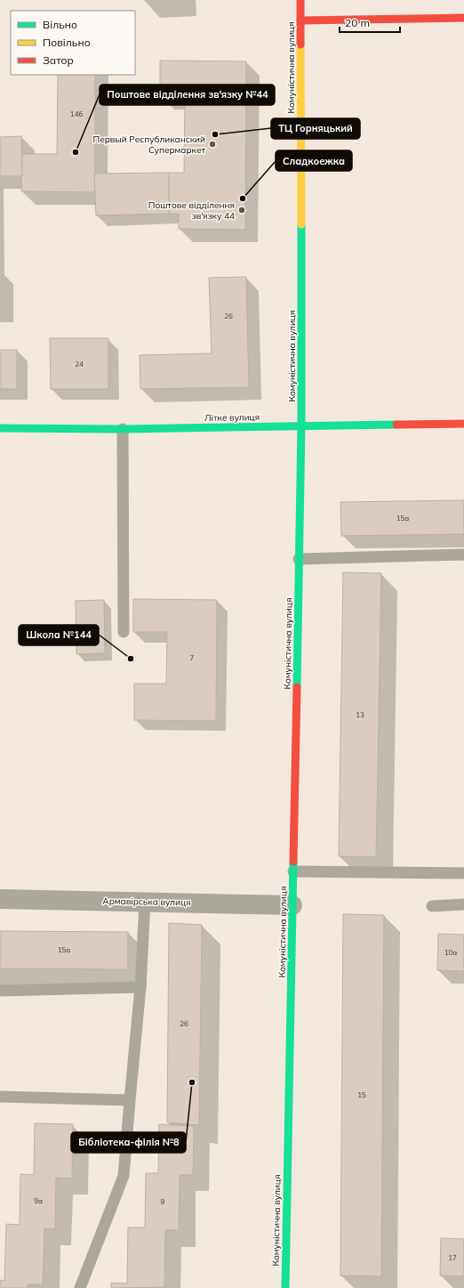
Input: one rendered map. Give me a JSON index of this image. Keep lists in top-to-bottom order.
{
  "streets": {
    "street": ["Комуністична вулиця", "Літке вулиця", "Армавірська вулиця"]
  },
  "crossings": [
    ["Комуністична вулиця", "Літке вулиця"],
    ["Комуністична вулиця", "Армавірська вулиця"]
  ],
  "places": [
    "ТЦ Горняцький",
    "Первый Республиканский Супермаркет",
    "Поштове відділення зв'язку №44",
    "Сладкоежка",
    "Поштове відділення зв'язку 44",
    "Школа №144",
    "Бібліотека-філія №8"
  ],
  "house_numbers": [
    "14б",
    "26",
    "24",
    "15а",
    "7",
    "13",
    "15а",
    "10а",
    "26",
    "15",
    "9а",
    "9",
    "17"
  ],
  "legend": ["Вільно", "Повільно", "Затор"],
  "scale_bar": "20 m"
}
